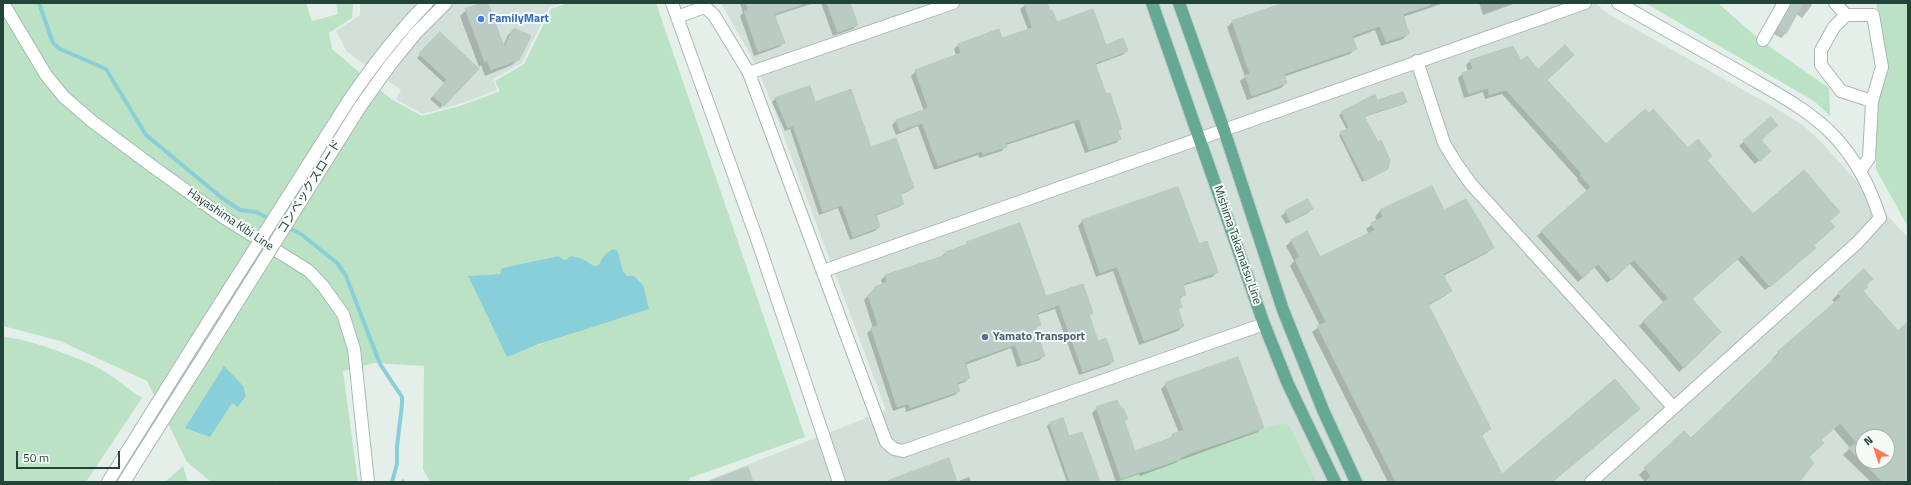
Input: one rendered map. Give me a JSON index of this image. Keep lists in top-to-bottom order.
{
  "streets": {
    "main road": ["Mishima Takamatsu Line"],
    "street": ["コンベックスロード", "Hayashima Kibi Line"]
  },
  "places": ["FamilyMart", "Yamato Transport"],
  "scale_bar": "50 m",
  "north": "top left"
}
